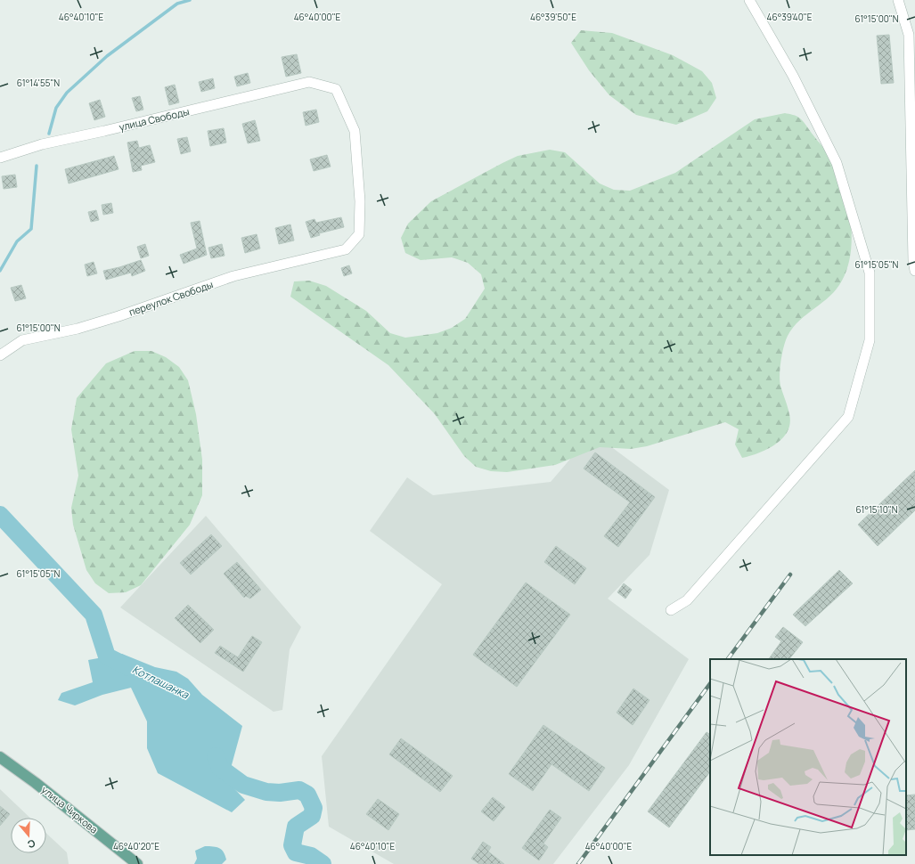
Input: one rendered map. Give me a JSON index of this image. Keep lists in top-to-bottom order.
{
  "streets": {
    "main road": ["улица Чиркова"],
    "street": ["улица Свободы", "переулок Свободы"]
  },
  "crossings": [
    ["улица Свободы", "переулок Свободы"]
  ],
  "water": ["Котлашанка"],
  "north": "bottom",
  "coordinates": [
    "46°39'50\"E",
    "46°40'10\"E",
    "46°40'00\"E",
    "46°39'40\"E",
    "61°15'00\"N",
    "61°14'55\"N",
    "61°15'05\"N",
    "61°15'10\"N",
    "46°40'20\"E"
  ]
}
